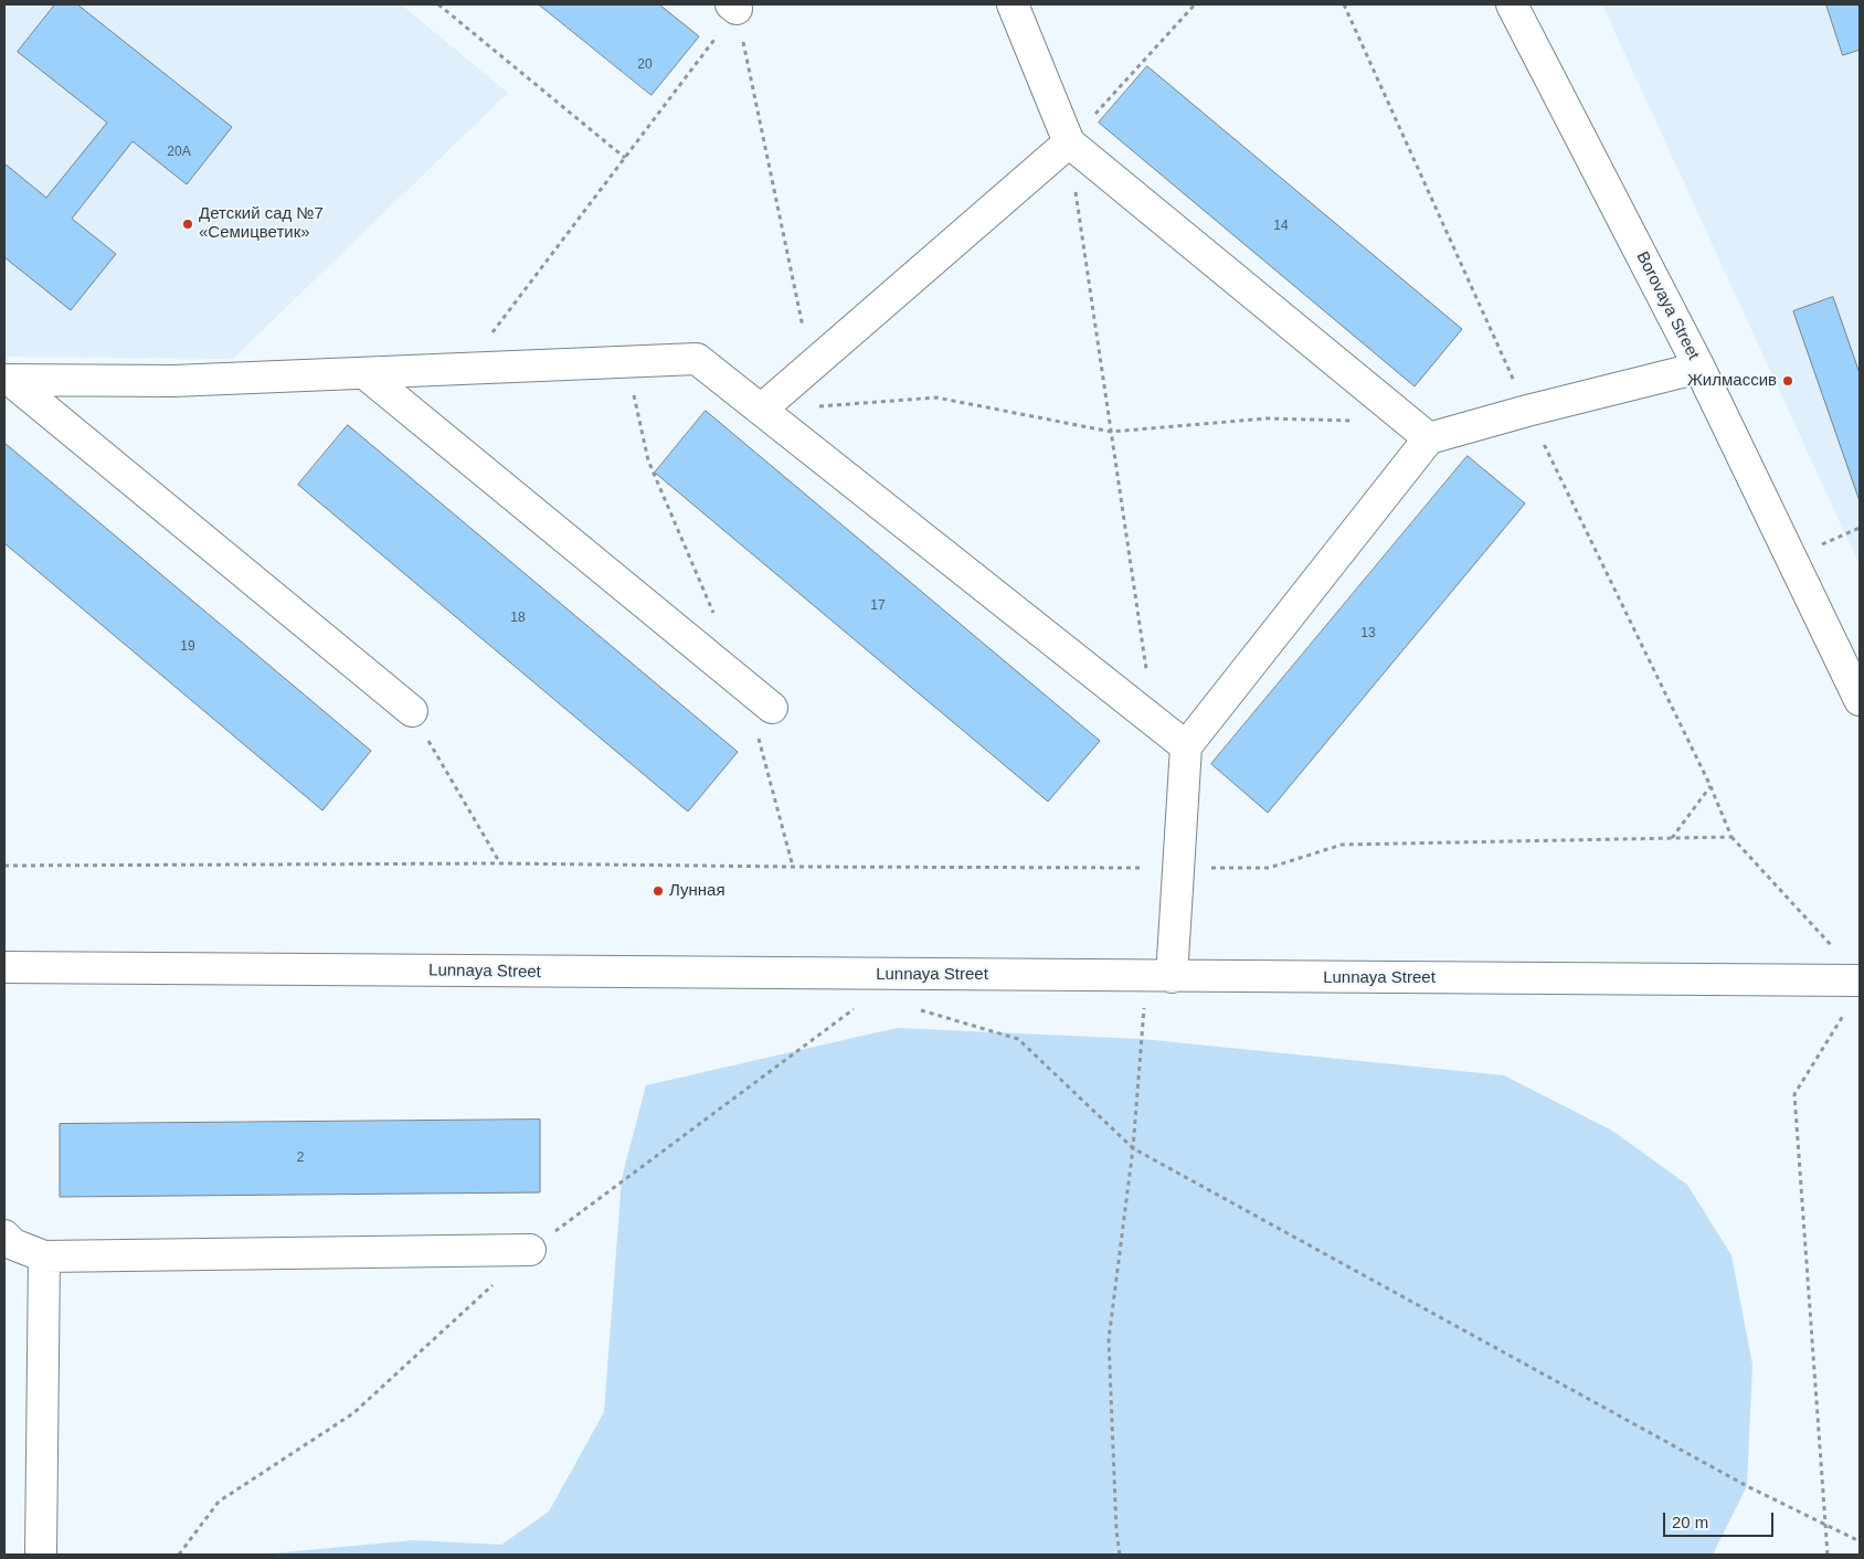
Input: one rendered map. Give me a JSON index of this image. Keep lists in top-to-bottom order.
{
  "streets": {
    "street": ["Borovaya Street", "Lunnaya Street"]
  },
  "places": ["Детский сад №7 «Семицветик»", "Жилмассив", "Лунная"],
  "house_numbers": [
    "20",
    "20А",
    "14",
    "17",
    "18",
    "13",
    "19",
    "2"
  ],
  "scale_bar": "20 m"
}
